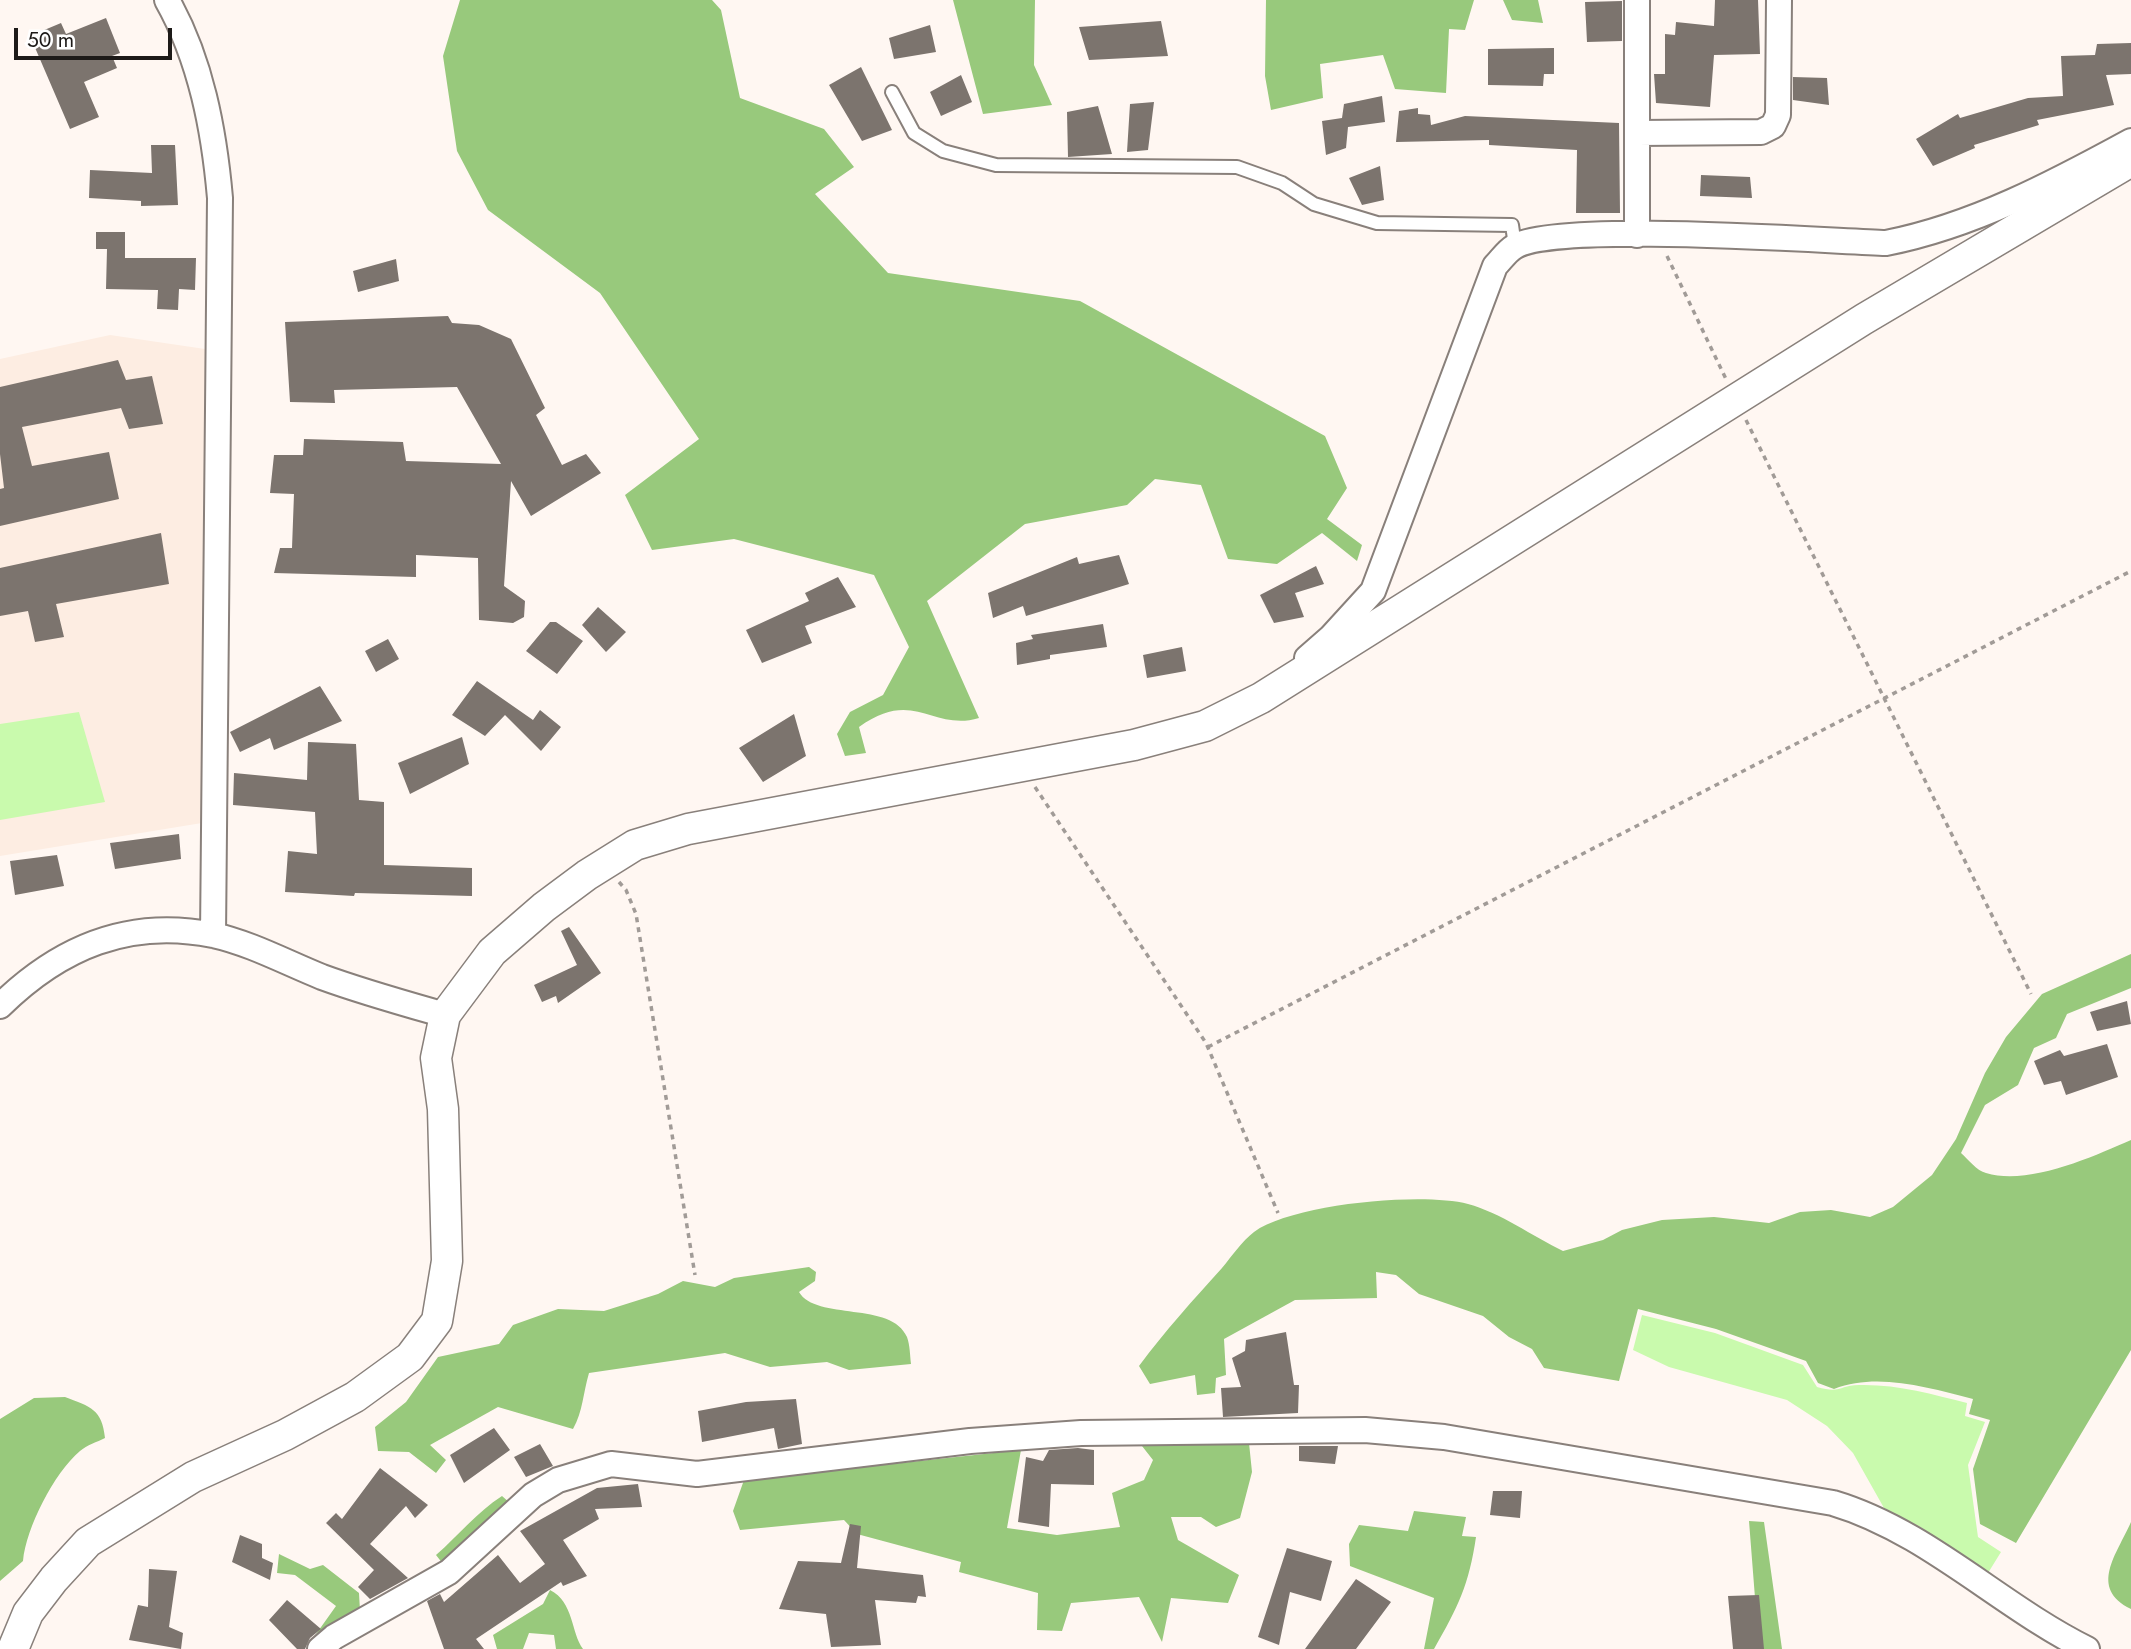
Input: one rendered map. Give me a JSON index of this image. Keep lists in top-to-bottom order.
{
  "scale_bar": "50 m"
}
